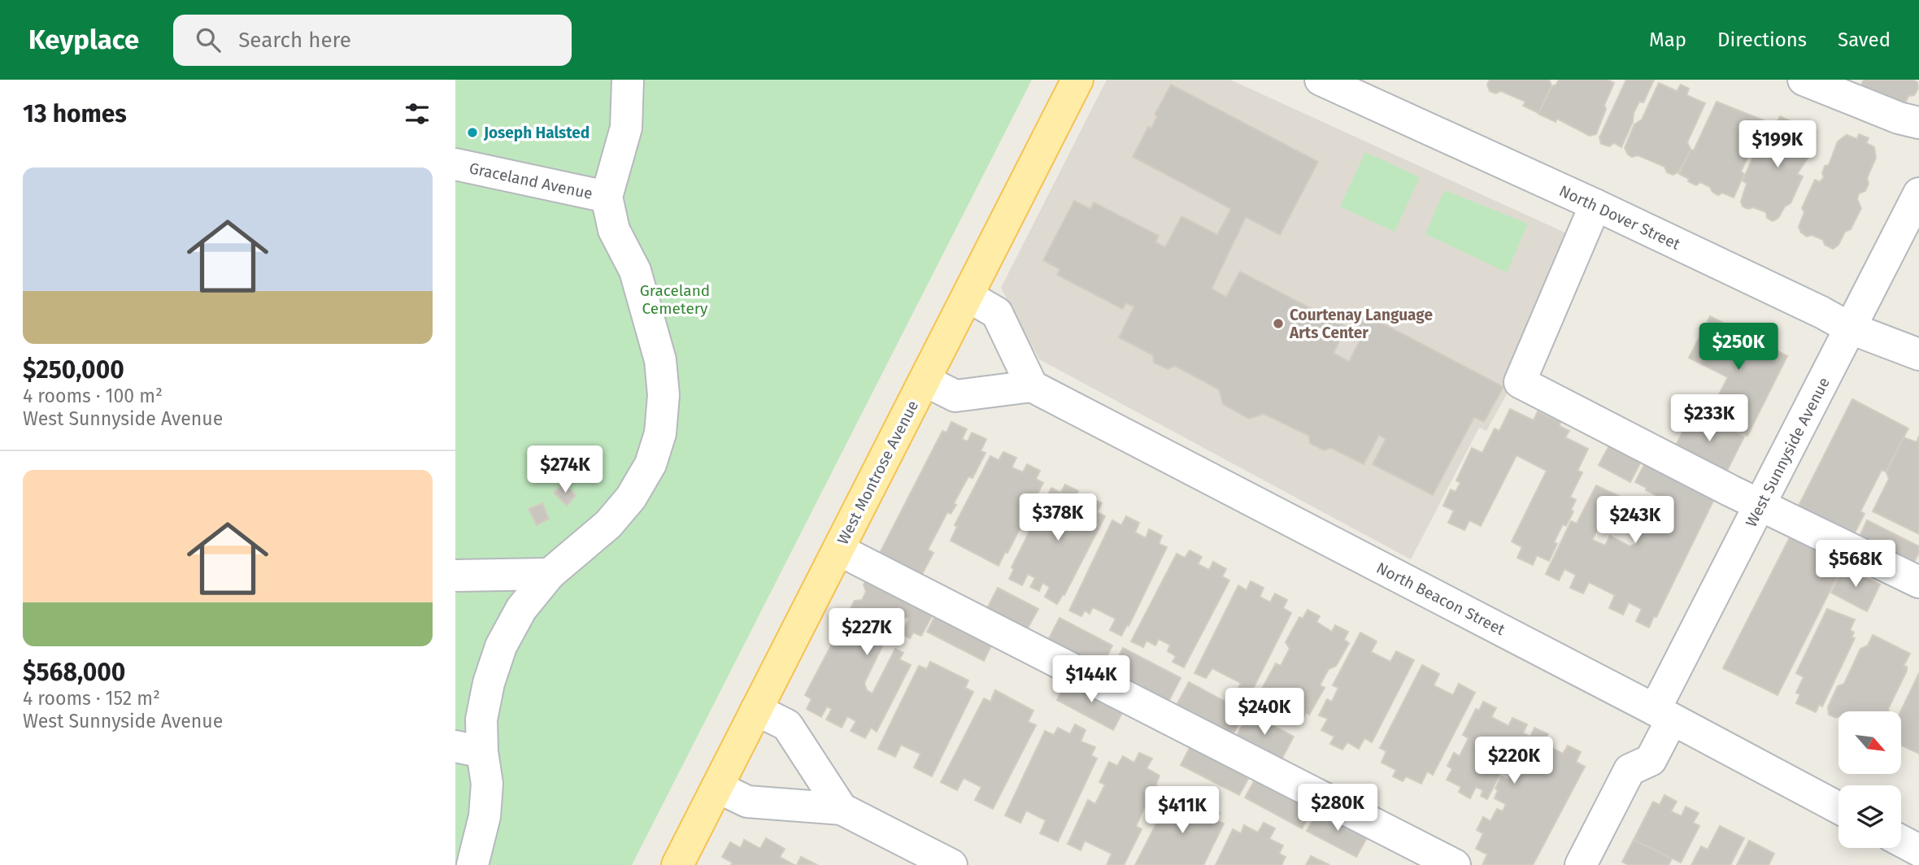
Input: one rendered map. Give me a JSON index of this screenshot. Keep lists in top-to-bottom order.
{
  "streets": {
    "main road": ["West Montrose Avenue"],
    "street": [
      "Graceland Avenue",
      "North Dover Street",
      "West Sunnyside Avenue",
      "North Beacon Street"
    ]
  },
  "crossings": [
    ["North Dover Street", "West Sunnyside Avenue"],
    ["West Sunnyside Avenue", "North Beacon Street"]
  ],
  "parks": ["Graceland Cemetery"],
  "places": ["Joseph Halsted", "Courtenay Language Arts Center"],
  "north": "bottom right",
  "page": {
    "header": "Keyplace",
    "search": "Search here",
    "nav": ["Map", "Directions", "Saved"],
    "heading": "13 homes",
    "price": [
      "$199K",
      "$250K",
      "$233K",
      "$274K",
      "$378K",
      "$243K",
      "$568K",
      "$227K",
      "$144K",
      "$240K",
      "$220K",
      "$280K",
      "$411K"
    ],
    "list": [
      {
        "name": "$250,000",
        "note": "4 rooms · 100 m² · West Sunnyside Avenue"
      },
      {
        "name": "$568,000",
        "note": "4 rooms · 152 m² · West Sunnyside Avenue"
      }
    ]
  }
}
